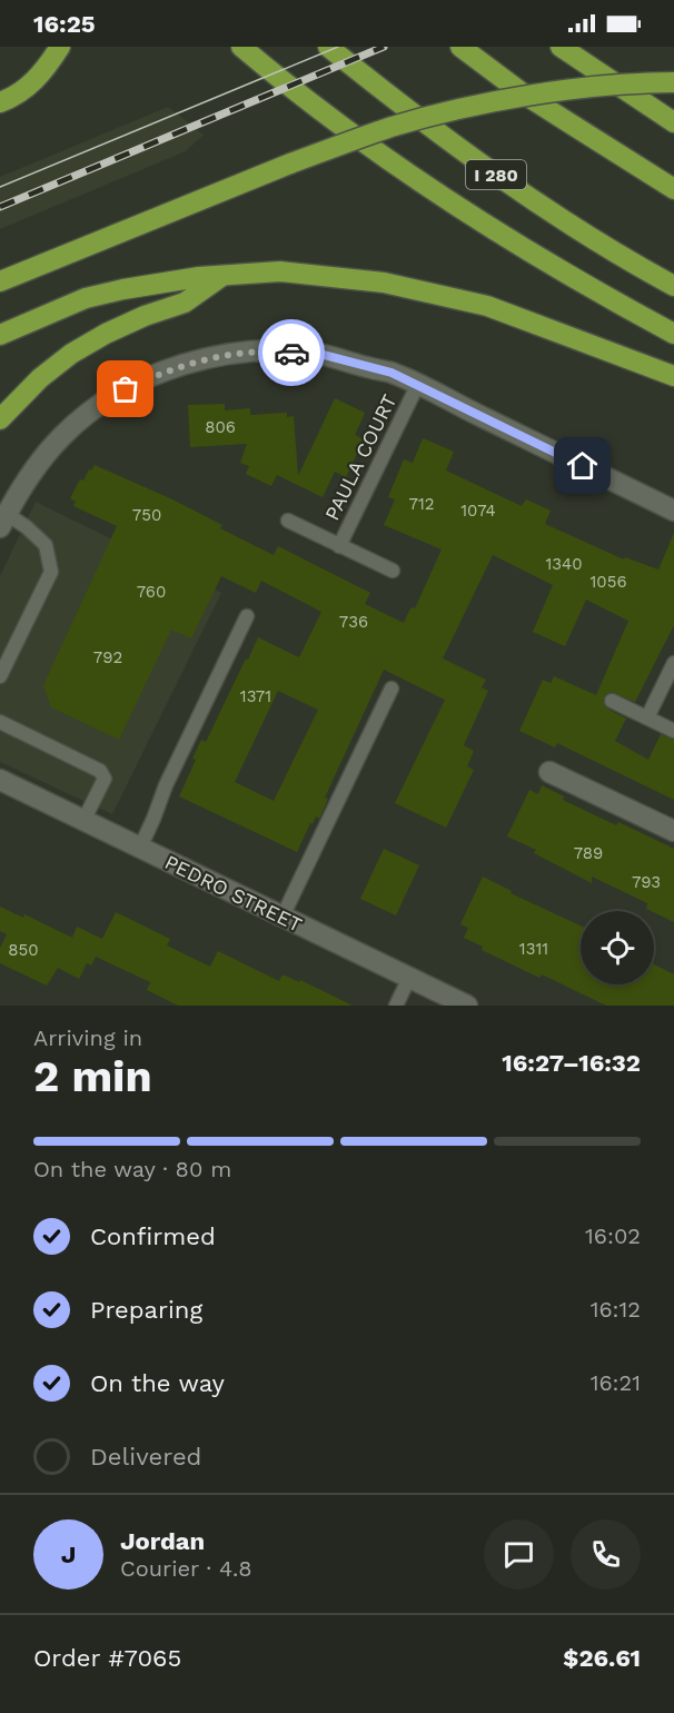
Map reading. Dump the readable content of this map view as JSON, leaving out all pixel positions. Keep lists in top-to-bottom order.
{
  "streets": {
    "highway": ["I 280"],
    "street": ["PEDRO STREET"],
    "lane": ["PAULA COURT"]
  },
  "house_numbers": [
    "806",
    "712",
    "1074",
    "750",
    "1340",
    "1056",
    "760",
    "736",
    "792",
    "1371",
    "789",
    "793",
    "1311",
    "850"
  ],
  "page": {
    "status": "16:25",
    "heading": ["2 min", "Arriving in", "16:27–16:32"],
    "panel": [
      "Jordan",
      "Courier · 4.8",
      "Order #7065",
      "$26.61"
    ],
    "bar": "On the way · 80 m",
    "list": [
      ["Confirmed", "16:02"],
      ["Preparing", "16:12"],
      ["On the way", "16:21"],
      "Delivered"
    ],
    "round": "J"
  }
}
